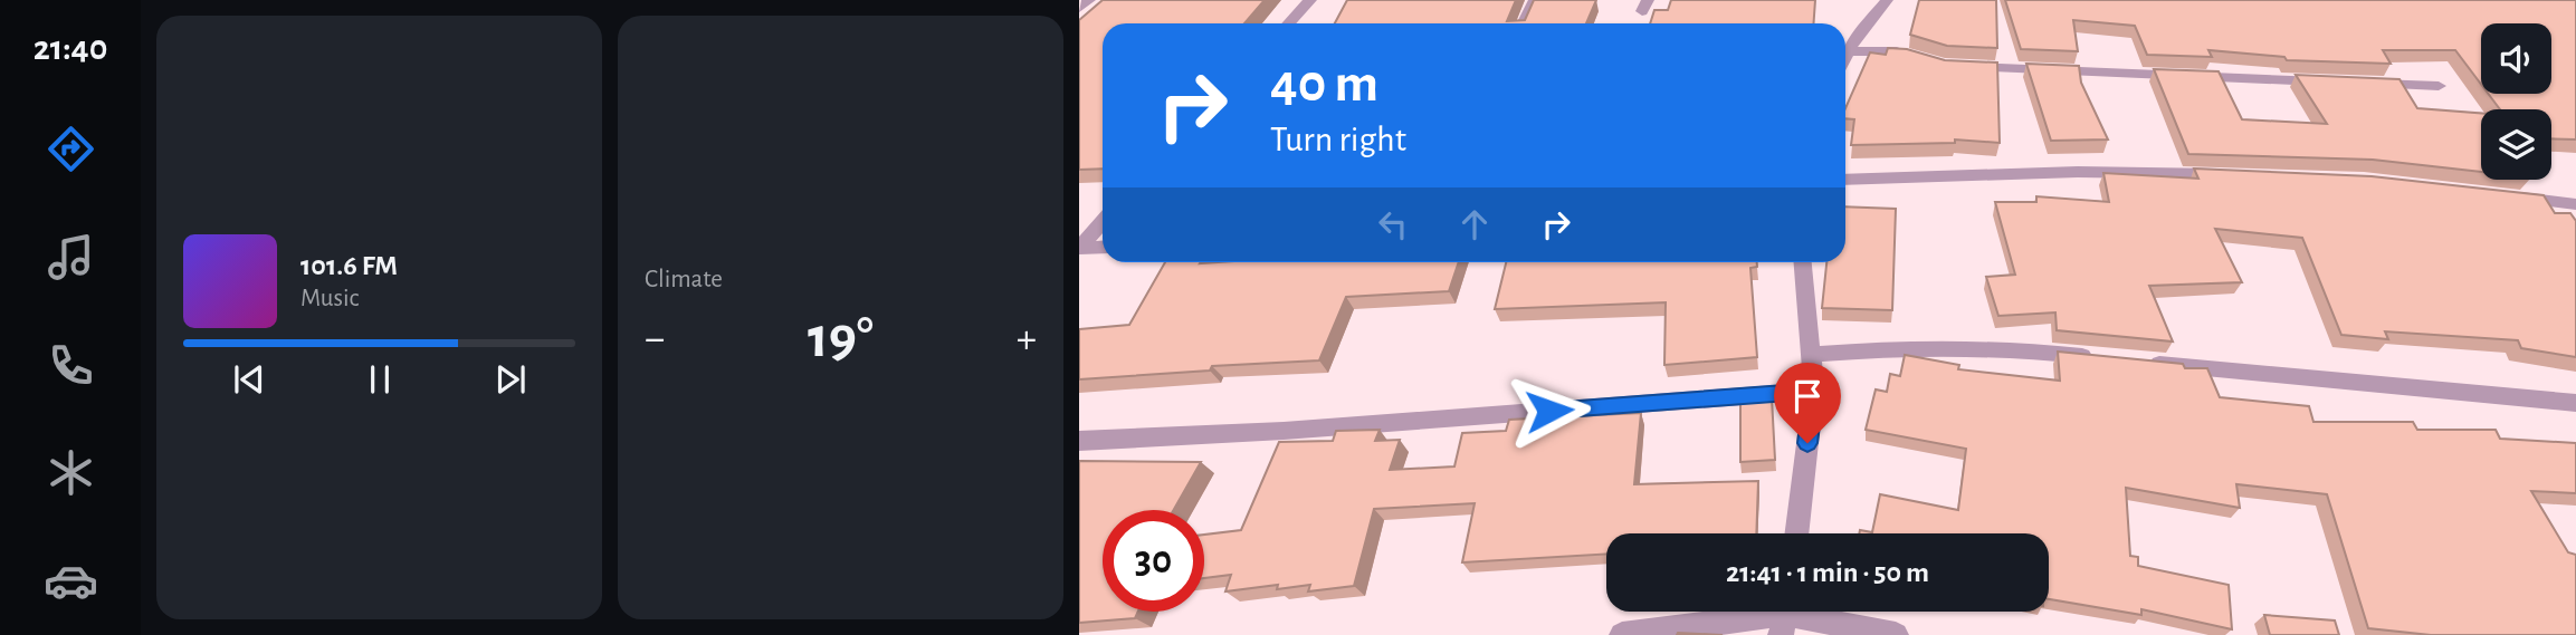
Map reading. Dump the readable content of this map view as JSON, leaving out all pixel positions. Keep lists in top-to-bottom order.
{
  "page": {
    "tabs": "21:40",
    "tile": "Climate",
    "turn": ["40 m", "Turn right"],
    "song": ["101.6 FM", "Music"],
    "heat": ["−", "19°", "+"],
    "limit": "30",
    "trip": "21:41 · 1 min · 50 m"
  }
}
